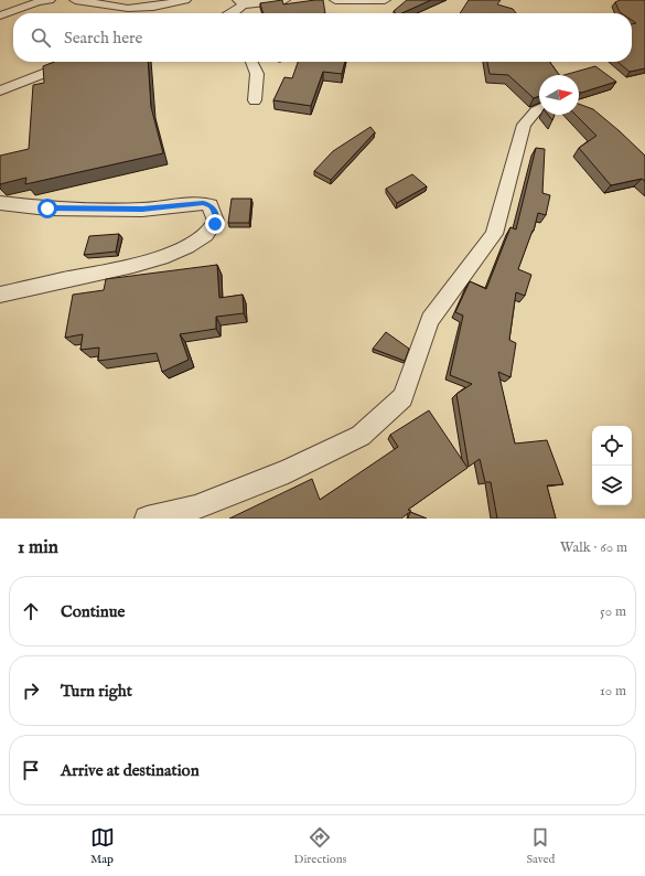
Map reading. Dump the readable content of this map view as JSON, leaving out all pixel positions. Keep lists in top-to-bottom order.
{
  "north": "right",
  "page": {
    "search": "Search here",
    "heading": ["1 min", "Walk · 60 m"],
    "list": [
      ["Continue", "50 m"],
      ["Turn right", "10 m"],
      "Arrive at destination"
    ],
    "nav": ["Map", "Directions", "Saved"]
  }
}
